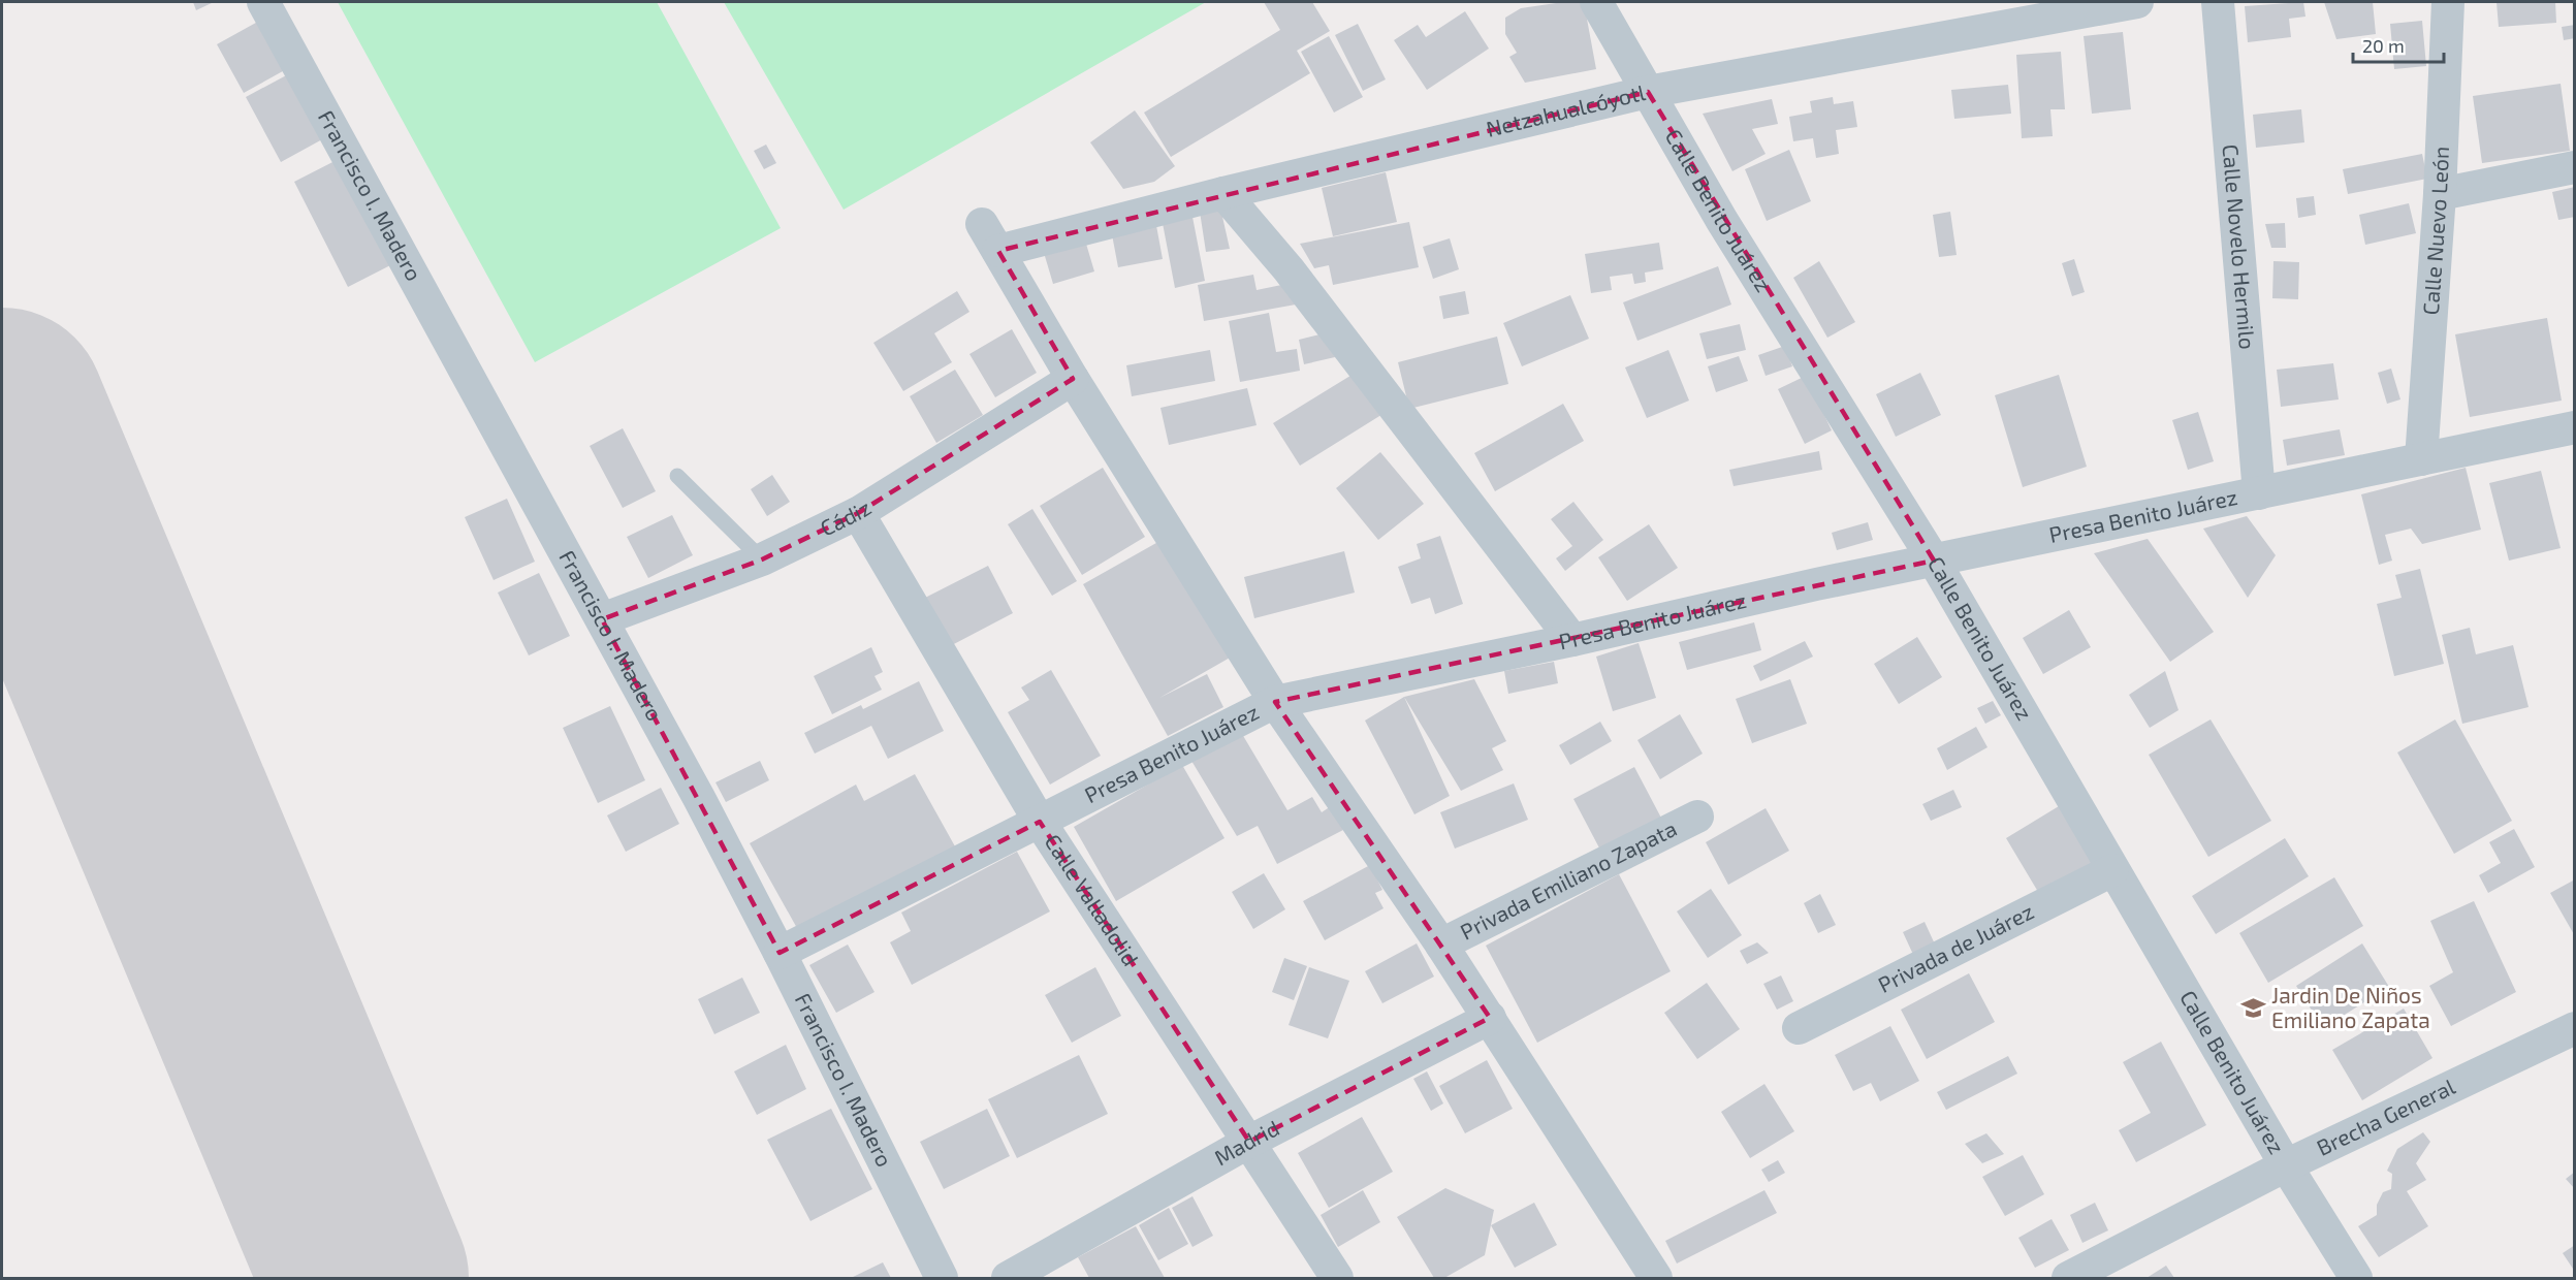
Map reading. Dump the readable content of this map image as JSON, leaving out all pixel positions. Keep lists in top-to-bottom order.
{
  "streets": {
    "street": [
      "Netzahualcóyotl",
      "Francisco I. Madero",
      "Calle Benito Juárez",
      "Calle Nuevo León",
      "Calle Novelo Hermilo",
      "Cádiz",
      "Presa Benito Juárez",
      "Privada Emiliano Zapata",
      "Calle Valladolid",
      "Privada de Juárez",
      "Brecha General",
      "Madrid"
    ]
  },
  "crossings": [
    ["Netzahualcóyotl", "Calle Benito Juárez"],
    ["Netzahualcóyotl", "Cádiz"],
    ["Francisco I. Madero", "Cádiz"],
    ["Francisco I. Madero", "Presa Benito Juárez"],
    ["Calle Benito Juárez", "Presa Benito Juárez"],
    ["Calle Benito Juárez", "Privada de Juárez"],
    ["Calle Benito Juárez", "Brecha General"],
    ["Calle Nuevo León", "Presa Benito Juárez"],
    ["Calle Novelo Hermilo", "Presa Benito Juárez"],
    ["Cádiz", "Calle Valladolid"],
    ["Presa Benito Juárez", "Calle Valladolid"],
    ["Calle Valladolid", "Madrid"]
  ],
  "places": {
    "school or university": ["Jardin De Niños Emiliano Zapata"]
  },
  "scale_bar": "20 m"
}
